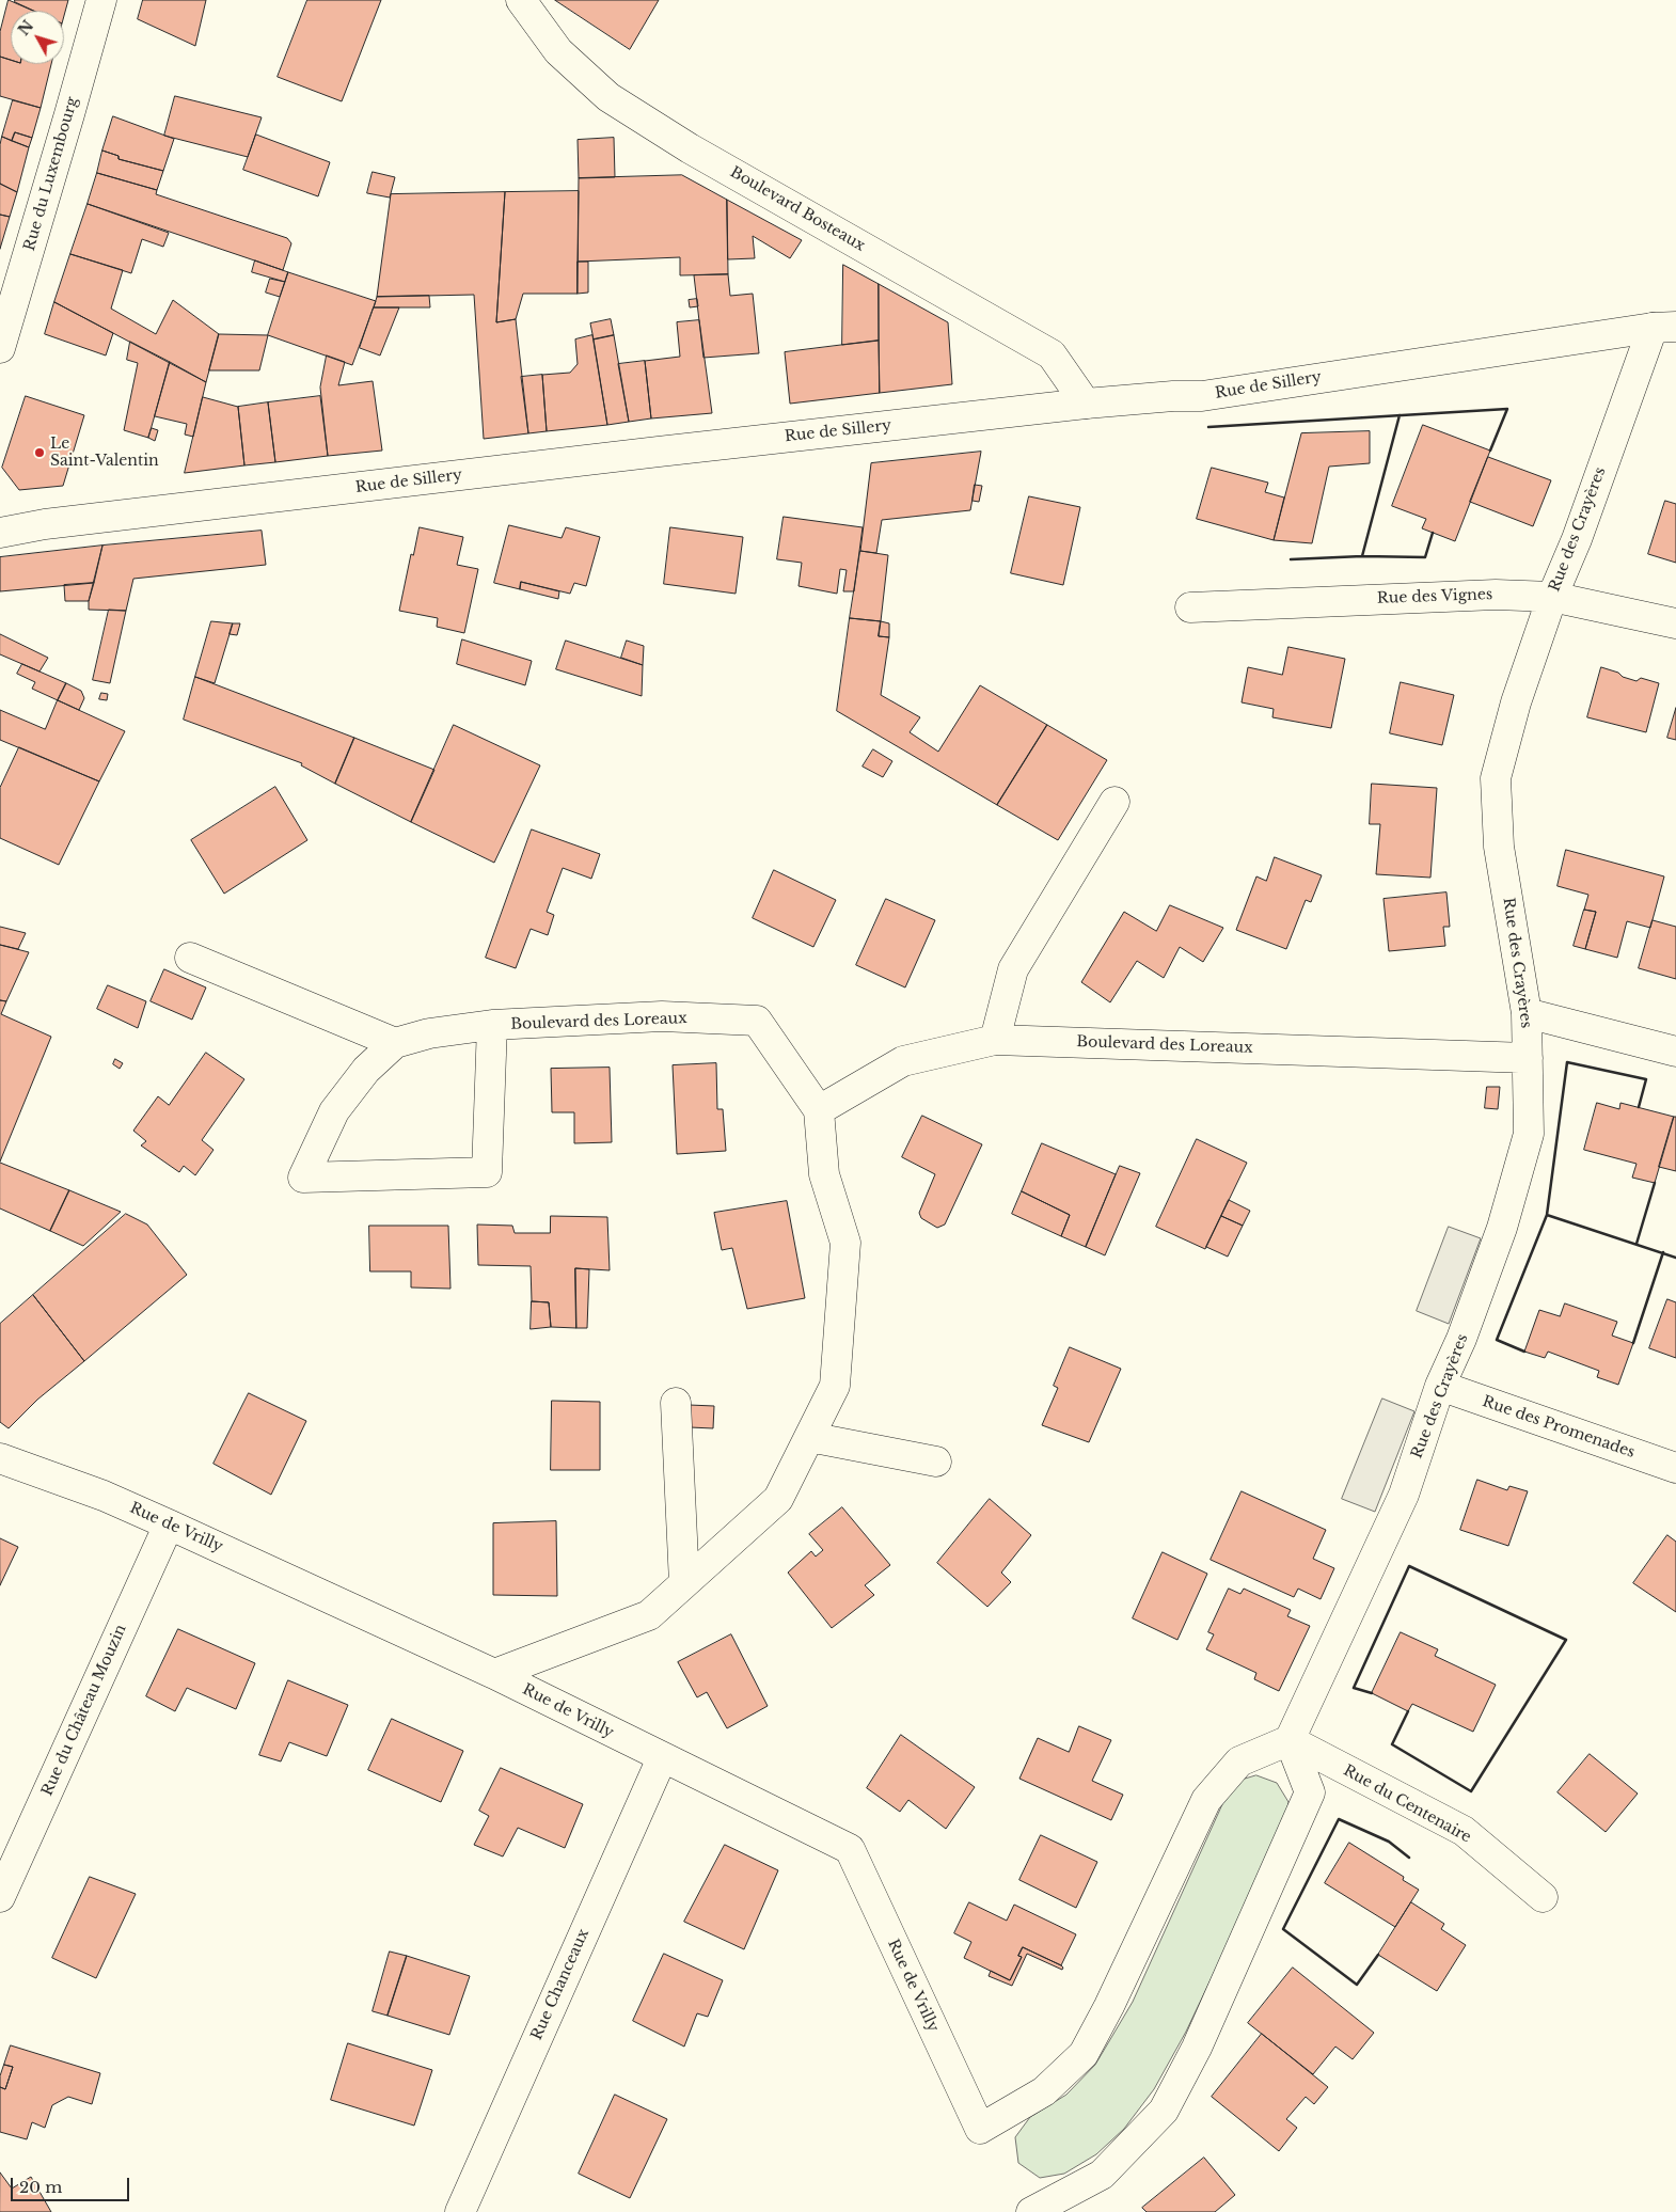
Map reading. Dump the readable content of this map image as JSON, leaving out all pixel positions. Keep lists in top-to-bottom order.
{
  "streets": {
    "street": [
      "Rue du Luxembourg",
      "Boulevard Bosteaux",
      "Rue de Sillery",
      "Rue des Crayères",
      "Rue des Vignes",
      "Boulevard des Loreaux",
      "Rue des Promenades",
      "Rue de Vrilly",
      "Rue du Château Mouzin",
      "Rue du Centenaire",
      "Rue Chanceaux"
    ]
  },
  "crossings": [
    ["Boulevard Bosteaux", "Rue de Sillery"],
    ["Rue de Sillery", "Rue des Crayères"],
    ["Rue des Crayères", "Rue des Vignes"],
    ["Rue des Crayères", "Boulevard des Loreaux"],
    ["Rue des Crayères", "Rue des Promenades"],
    ["Rue des Crayères", "Rue de Vrilly"],
    ["Rue des Crayères", "Rue du Centenaire"],
    ["Boulevard des Loreaux", "Rue de Vrilly"],
    ["Rue de Vrilly", "Rue du Château Mouzin"],
    ["Rue de Vrilly", "Rue du Centenaire"],
    ["Rue de Vrilly", "Rue Chanceaux"]
  ],
  "places": ["Le Saint-Valentin"],
  "scale_bar": "20 m",
  "north": "top left"
}
